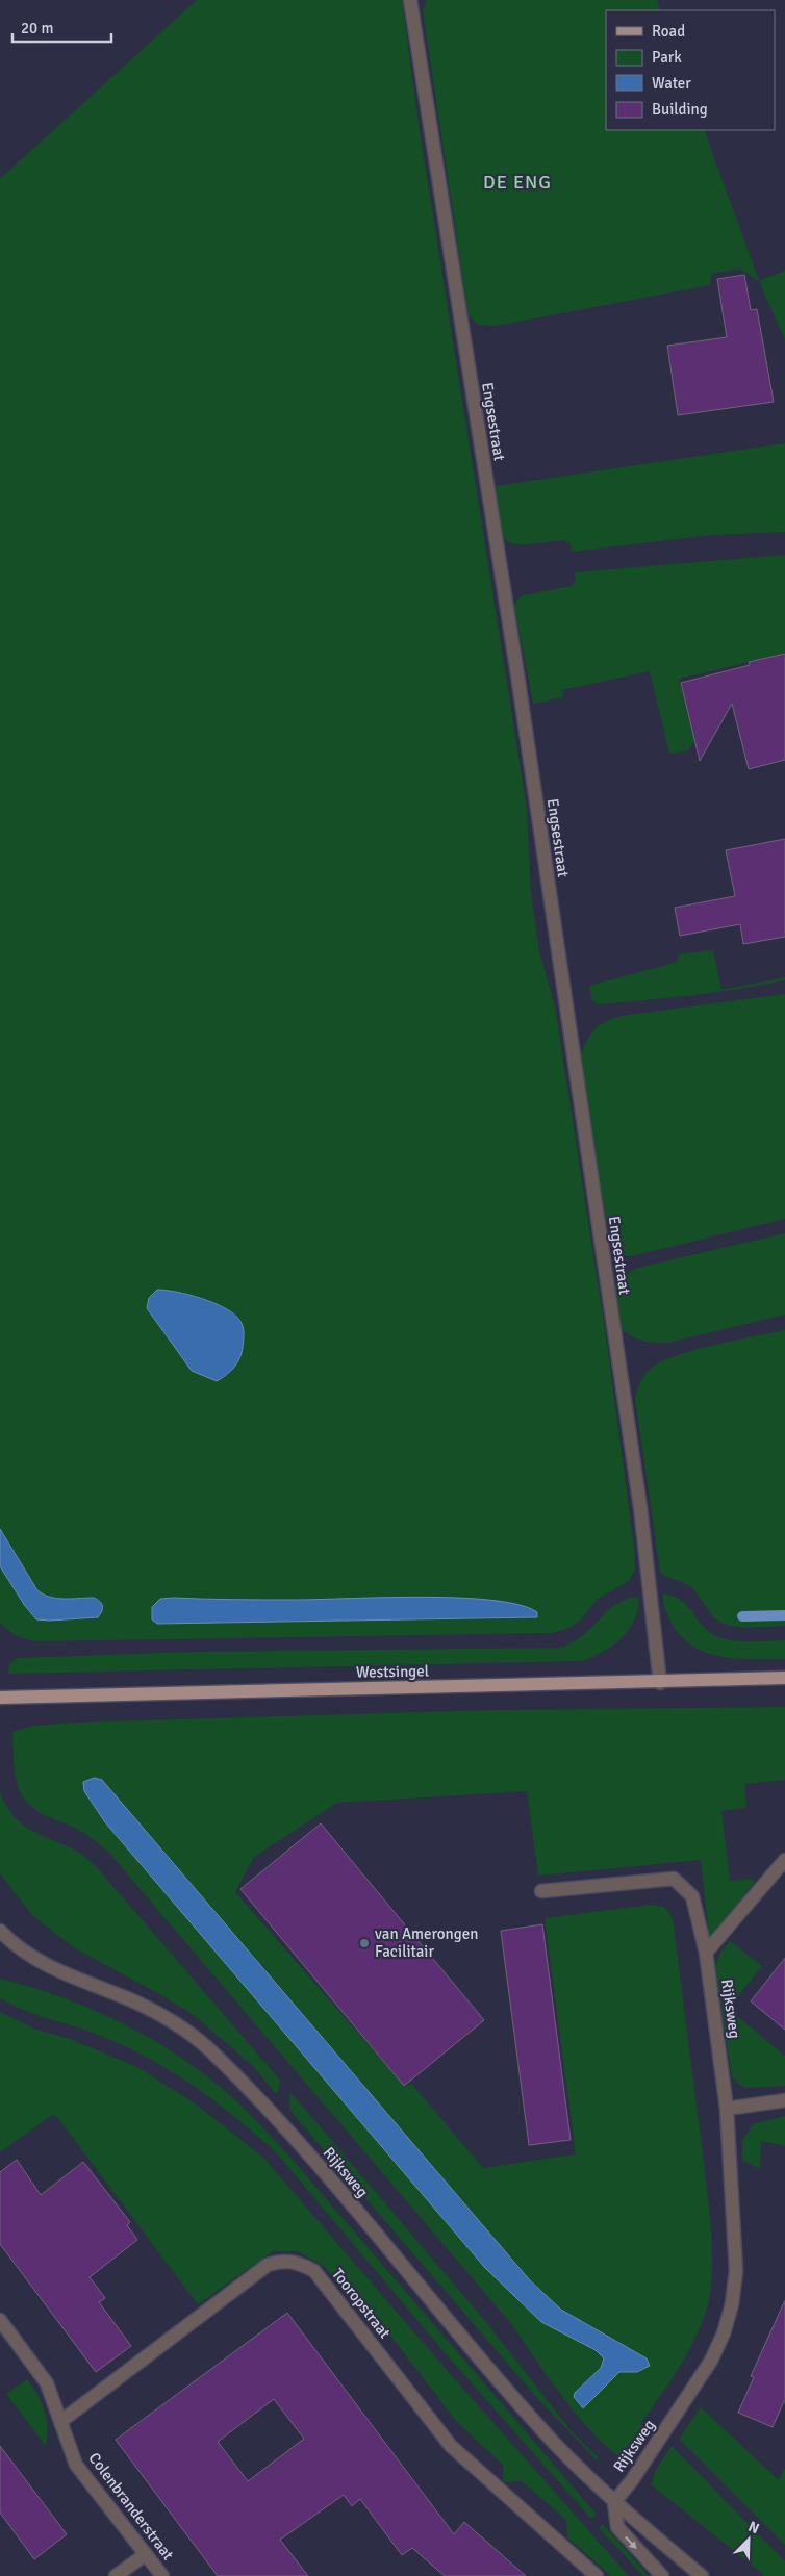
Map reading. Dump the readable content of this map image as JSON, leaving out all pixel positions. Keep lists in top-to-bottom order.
{
  "streets": {
    "main road": ["Westsingel"],
    "street": [
      "Engsestraat",
      "Rijksweg",
      "Tooropstraat",
      "Colenbranderstraat"
    ]
  },
  "crossings": [
    ["Engsestraat", "Westsingel"],
    ["Tooropstraat", "Colenbranderstraat"]
  ],
  "districts": ["DE ENG"],
  "places": ["van Amerongen Facilitair"],
  "legend": [
    "Road",
    "Park",
    "Water",
    "Building"
  ],
  "scale_bar": "20 m",
  "north": "top right"
}
